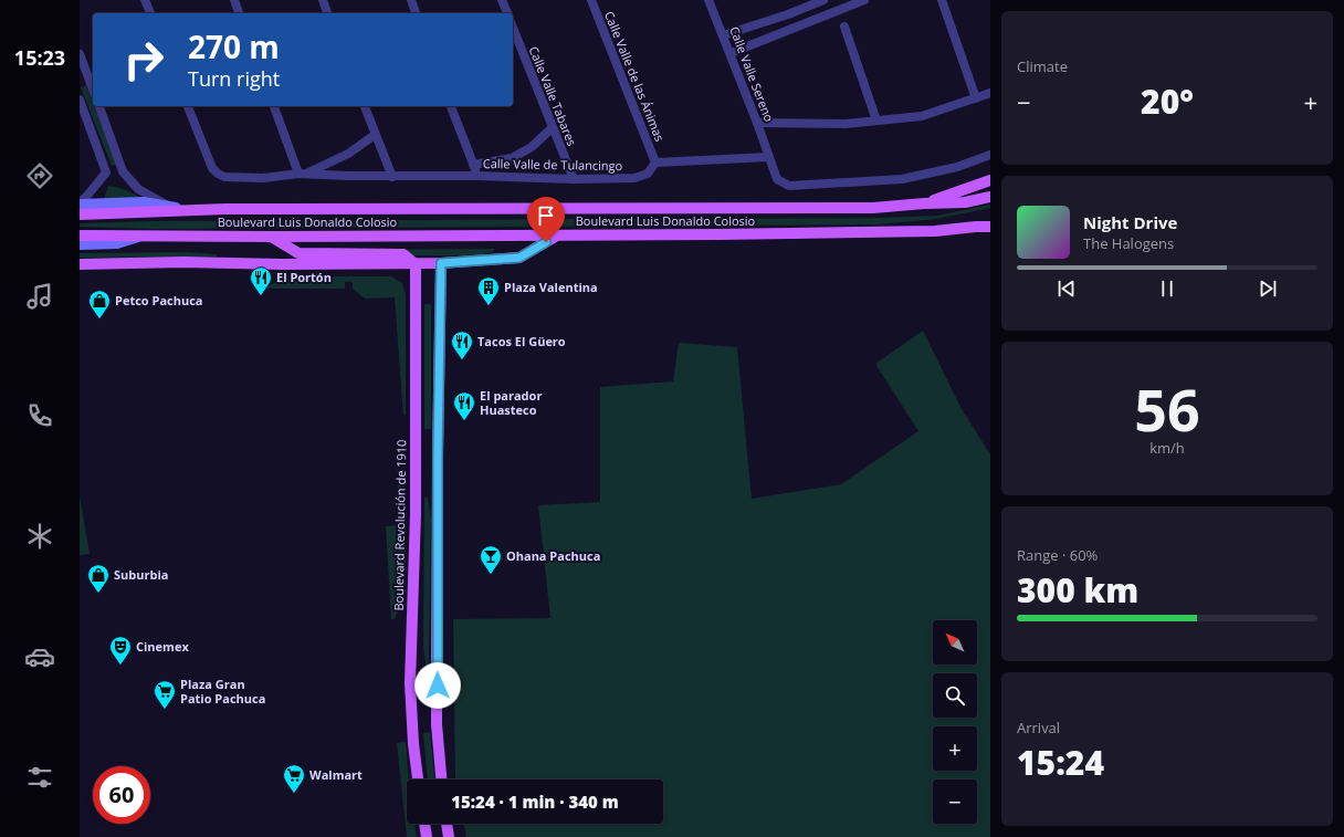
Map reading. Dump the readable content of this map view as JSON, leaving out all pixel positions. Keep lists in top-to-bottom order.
{
  "streets": {
    "main road": ["Boulevard Luis Donaldo Colosio", "Boulevard Revolución de 1910"],
    "street": [
      "Calle Valle Sereno",
      "Calle Valle de las Ánimas",
      "Calle Valle Tabares",
      "Calle Valle de Tulancingo"
    ]
  },
  "crossings": [
    ["Calle Valle de las Ánimas", "Calle Valle de Tulancingo"],
    ["Calle Valle Tabares", "Calle Valle de Tulancingo"]
  ],
  "places": {
    "restaurant": ["El Portón", "Tacos El Güero", "El parador Huasteco"],
    "building": ["Plaza Valentina"],
    "shop": ["Petco Pachuca", "Suburbia"],
    "bar": ["Ohana Pachuca"],
    "theatre": ["Cinemex"],
    "supermarket": ["Plaza Gran Patio Pachuca", "Walmart"]
  },
  "north": "top left",
  "page": {
    "tabs": "15:23",
    "tile": [
      "Climate",
      ["56", "km/h"],
      ["Range · 60%", "300 km"],
      ["Arrival", "15:24"]
    ],
    "turn": ["270 m", "Turn right"],
    "heat": ["−", "20°", "+"],
    "song": ["Night Drive", "The Halogens"],
    "map_buttons": ["+", "−"],
    "limit": "60",
    "trip": "15:24 · 1 min · 340 m"
  }
}
